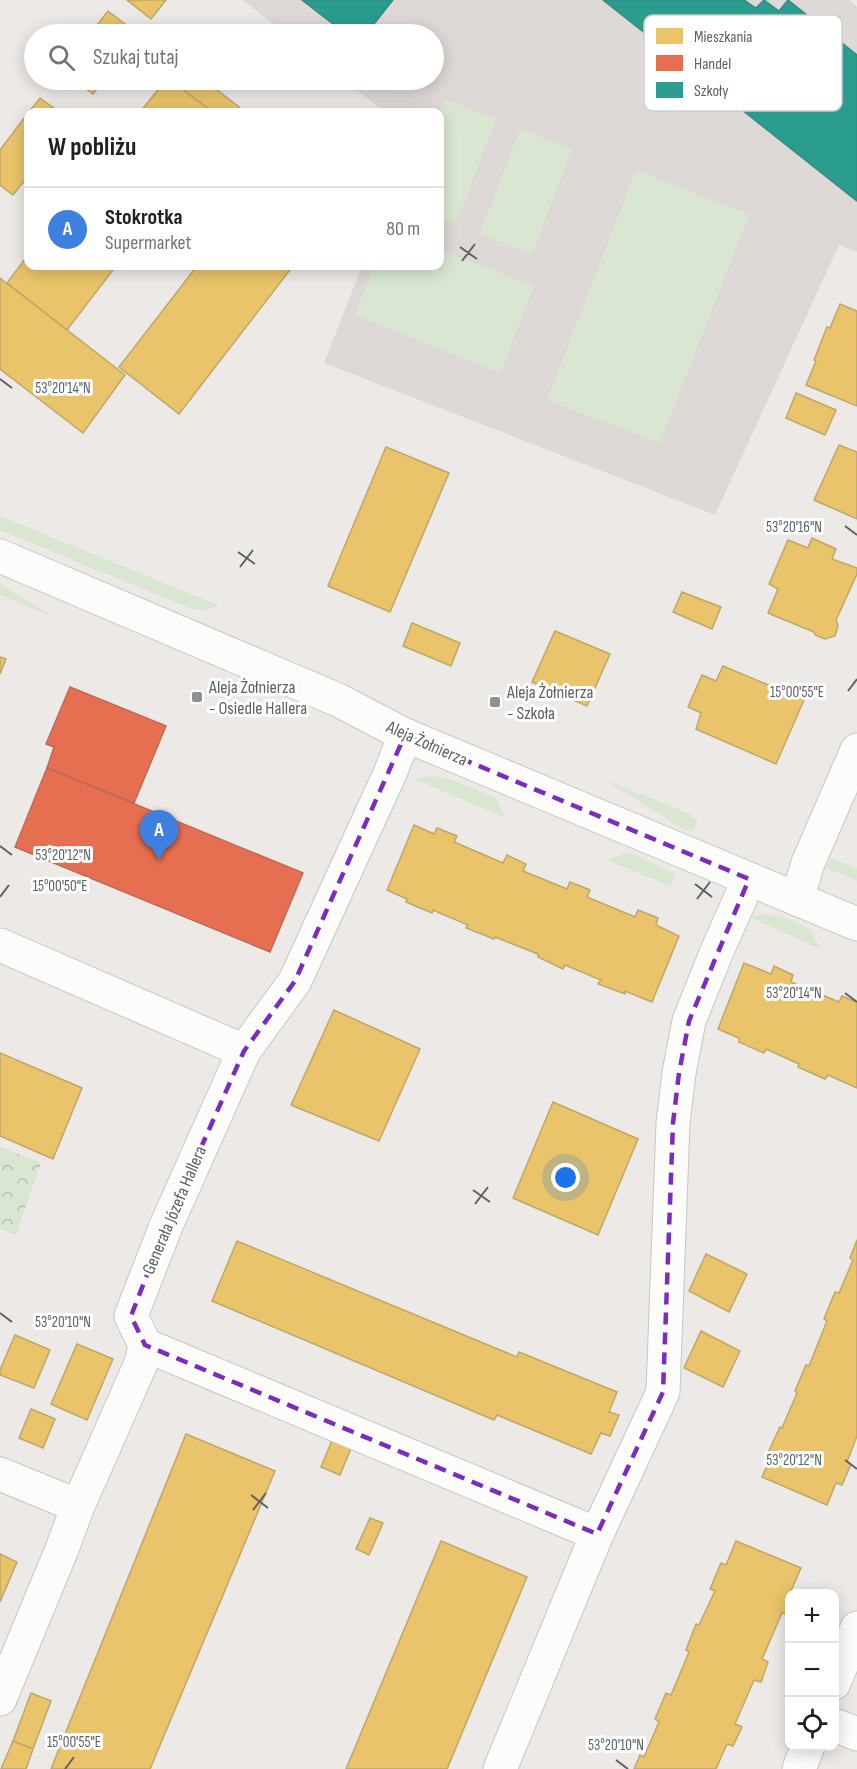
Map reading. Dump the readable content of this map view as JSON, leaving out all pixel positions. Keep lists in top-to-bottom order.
{
  "streets": {
    "street": ["Aleja Żołnierza", "Generała Józefa Hallera"]
  },
  "crossings": [
    ["Aleja Żołnierza", "Generała Józefa Hallera"]
  ],
  "places": {
    "transit": ["Aleja Żołnierza - Osiedle Hallera", "Aleja Żołnierza - Szkoła"]
  },
  "legend": ["Mieszkania", "Handel", "Szkoły"],
  "page": {
    "search": "Szukaj tutaj",
    "heading": "W pobliżu",
    "list": [
      {
        "mark": "A",
        "name": "Stokrotka",
        "note": "Supermarket",
        "value": "80 m"
      }
    ],
    "pins": "A",
    "map_buttons": ["+", "−"]
  },
  "coordinates": [
    "53°20'14\"N",
    "53°20'16\"N",
    "15°00'55\"E",
    "53°20'12\"N",
    "15°00'50\"E",
    "53°20'10\"N"
  ]
}
